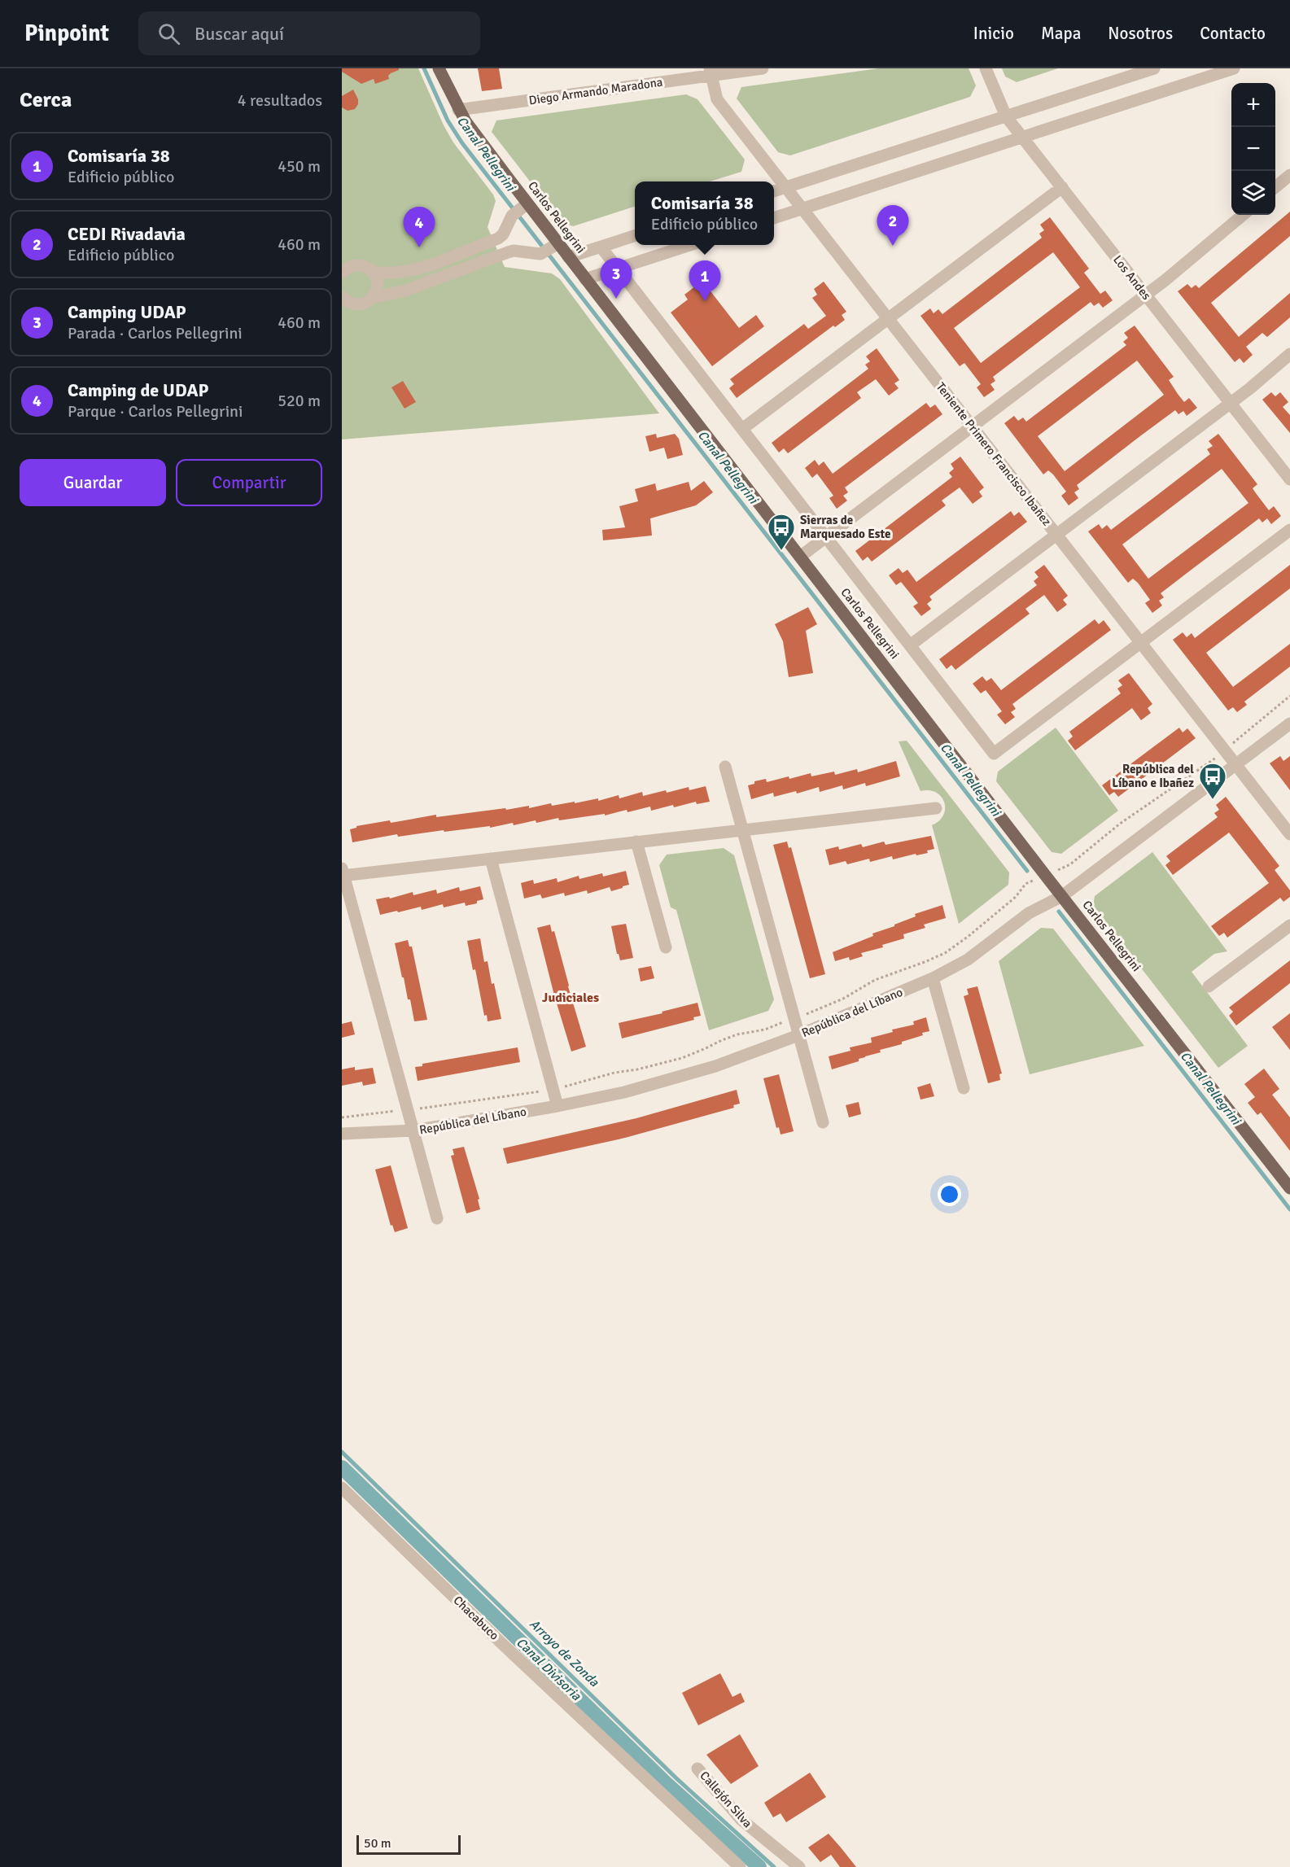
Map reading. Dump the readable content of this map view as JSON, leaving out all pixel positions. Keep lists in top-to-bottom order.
{
  "streets": {
    "main road": ["Carlos Pellegrini"],
    "street": [
      "Diego Armando Maradona",
      "Los Andes",
      "Teniente Primero Francisco Ibañez",
      "República del Líbano",
      "Chacabuco",
      "Callejón Silva"
    ]
  },
  "crossings": [
    ["Diego Armando Maradona", "Carlos Pellegrini"],
    ["Diego Armando Maradona", "Teniente Primero Francisco Ibañez"],
    ["Carlos Pellegrini", "Teniente Primero Francisco Ibañez"],
    ["Carlos Pellegrini", "República del Líbano"],
    ["Teniente Primero Francisco Ibañez", "República del Líbano"]
  ],
  "districts": ["Judiciales"],
  "water": ["Canal Pellegrini", "Arroyo de Zonda", "Canal Divisoria"],
  "places": {
    "bus stop": ["Sierras de Marquesado Este", "República del Líbano e Ibañez"]
  },
  "scale_bar": "50 m",
  "page": {
    "header": "Pinpoint",
    "search": "Buscar aquí",
    "nav": [
      "Inicio",
      "Mapa",
      "Nosotros",
      "Contacto"
    ],
    "heading": ["Cerca", "4 resultados"],
    "map_buttons": ["+", "−"],
    "list": [
      {
        "mark": "1",
        "name": "Comisaría 38",
        "note": "Edificio público",
        "value": "450 m"
      },
      {
        "mark": "2",
        "name": "CEDI Rivadavia",
        "note": "Edificio público",
        "value": "460 m"
      },
      {
        "mark": "3",
        "name": "Camping UDAP",
        "note": "Parada · Carlos Pellegrini",
        "value": "460 m"
      },
      {
        "mark": "4",
        "name": "Camping de UDAP",
        "note": "Parque · Carlos Pellegrini",
        "value": "520 m"
      }
    ],
    "popup": ["Comisaría 38", "Edificio público"],
    "pins": [
      "2",
      "4",
      "3",
      "1"
    ],
    "buttons": ["Guardar", "Compartir"],
    "scale": "50 m"
  }
}
